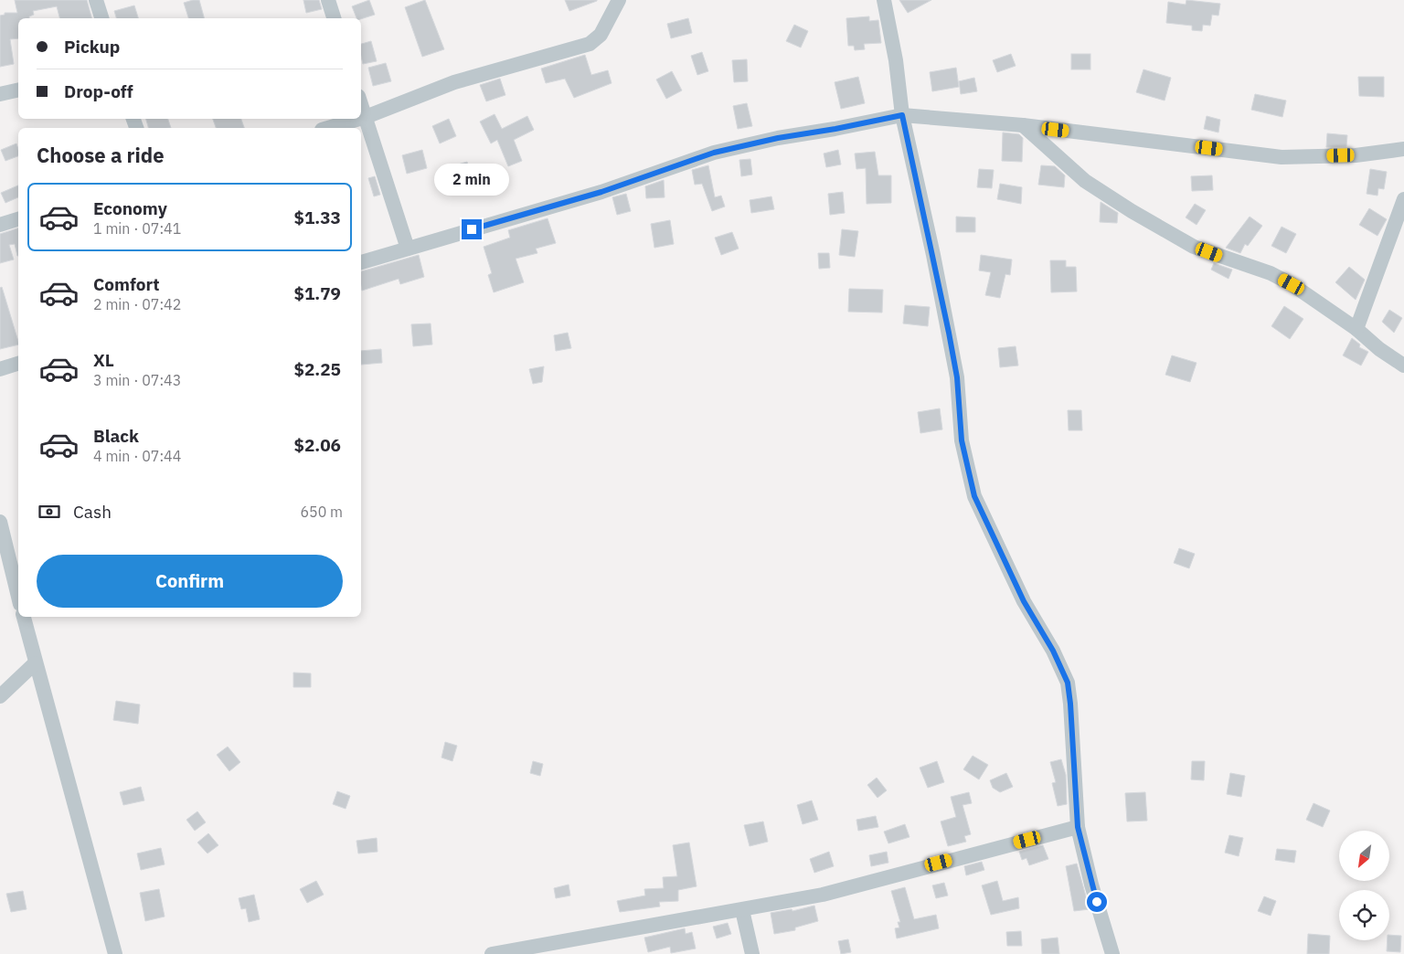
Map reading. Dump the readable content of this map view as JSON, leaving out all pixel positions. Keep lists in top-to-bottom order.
{
  "north": "bottom left",
  "page": {
    "banner": ["Pickup", "Drop-off"],
    "heading": "Choose a ride",
    "bubble": "2 min",
    "list": [
      {
        "name": "Economy",
        "note": "1 min · 07:41",
        "value": "$1.33"
      },
      {
        "name": "Comfort",
        "note": "2 min · 07:42",
        "value": "$1.79"
      },
      {
        "name": "XL",
        "note": "3 min · 07:43",
        "value": "$2.25"
      },
      {
        "name": "Black",
        "note": "4 min · 07:44",
        "value": "$2.06"
      }
    ],
    "pay": ["Cash", "650 m"],
    "buttons": "Confirm"
  }
}
